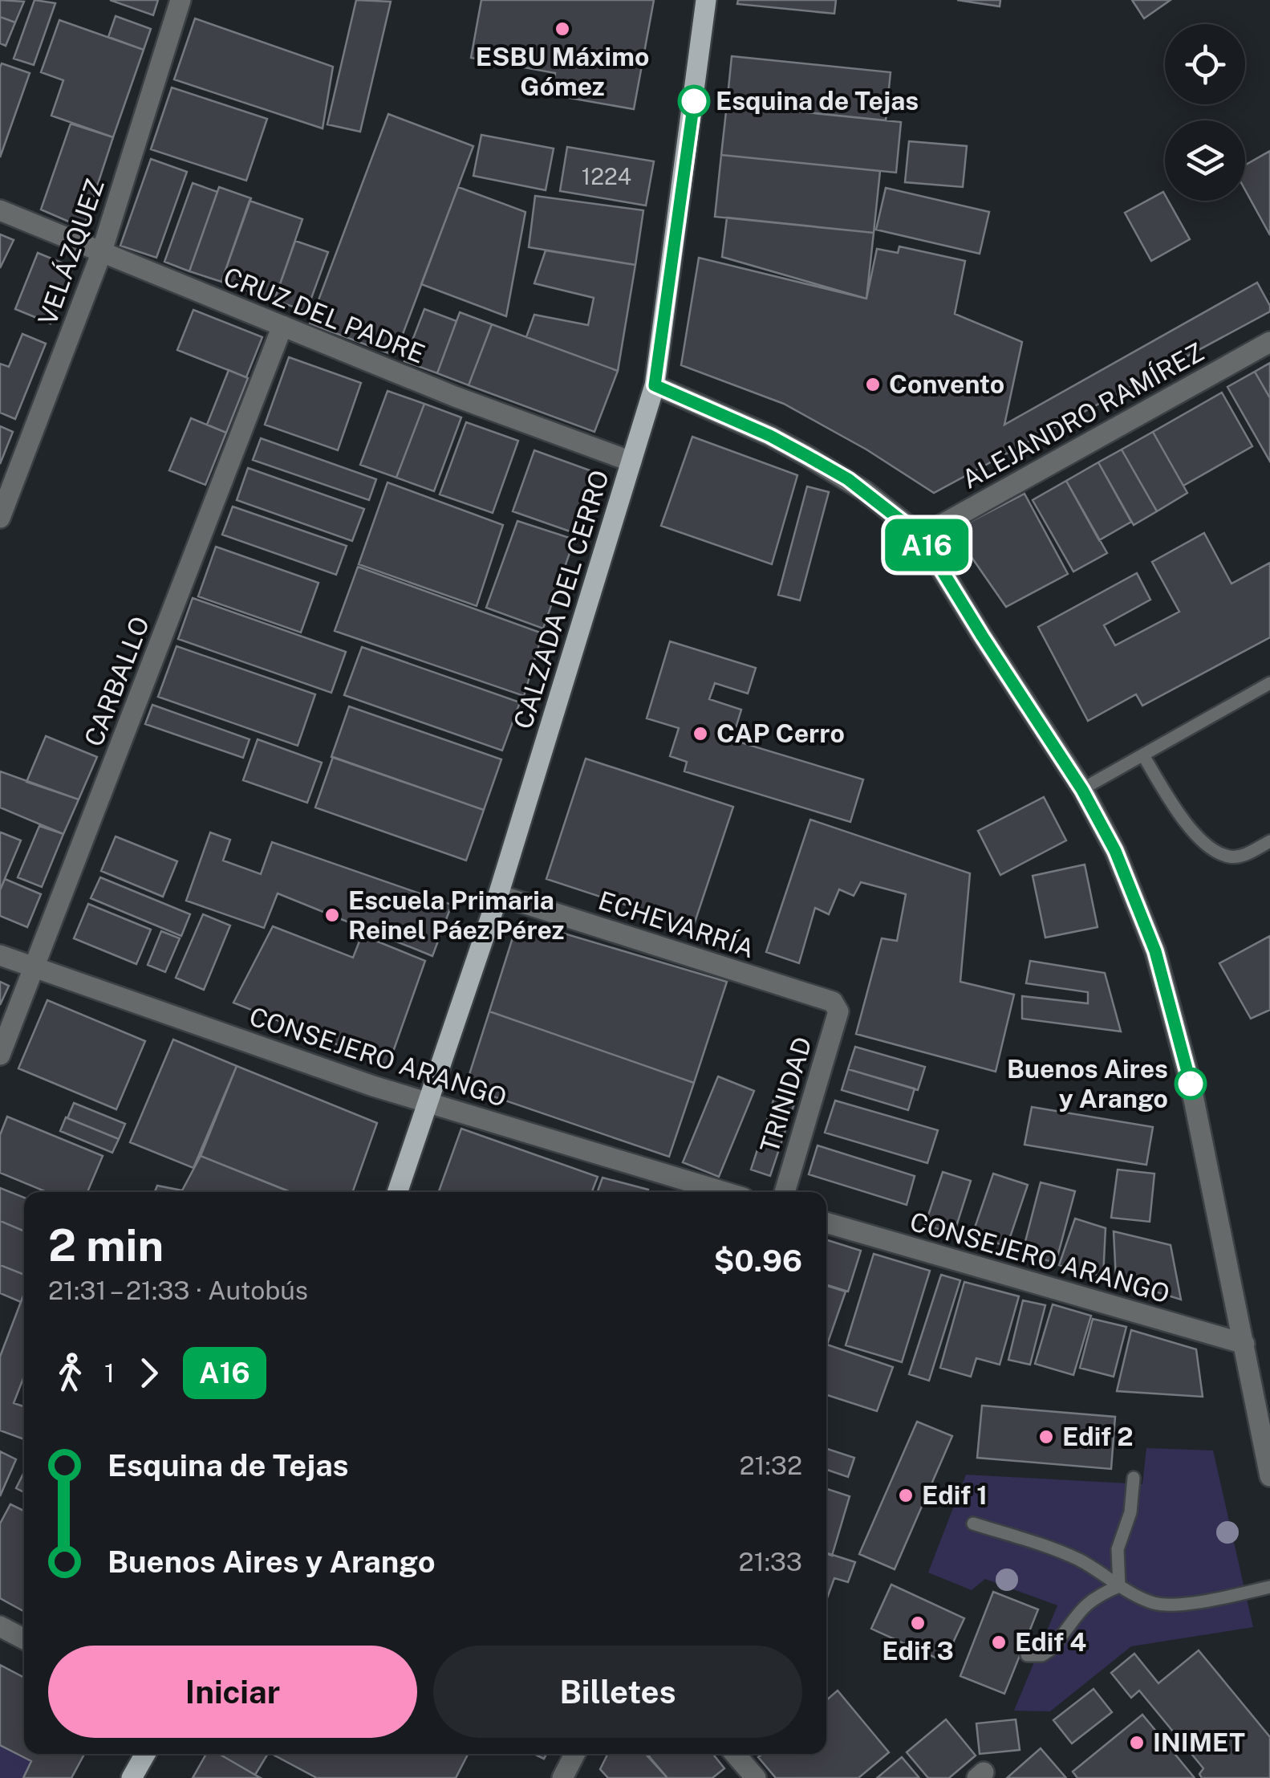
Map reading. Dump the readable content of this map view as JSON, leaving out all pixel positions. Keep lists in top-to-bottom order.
{
  "streets": {
    "main road": ["CALZADA DEL CERRO"],
    "street": [
      "VELÁZQUEZ",
      "CRUZ DEL PADRE",
      "ALEJANDRO RAMÍREZ",
      "CARBALLO",
      "ECHEVARRÍA",
      "CONSEJERO ARANGO",
      "TRINIDAD"
    ]
  },
  "crossings": [
    ["VELÁZQUEZ", "CRUZ DEL PADRE"],
    ["CRUZ DEL PADRE", "CALZADA DEL CERRO"],
    ["CRUZ DEL PADRE", "CARBALLO"],
    ["CALZADA DEL CERRO", "ECHEVARRÍA"],
    ["CALZADA DEL CERRO", "CONSEJERO ARANGO"],
    ["CARBALLO", "CONSEJERO ARANGO"],
    ["ECHEVARRÍA", "TRINIDAD"]
  ],
  "places": [
    "ESBU Máximo Gómez",
    "Esquina de Tejas",
    "Convento",
    "CAP Cerro",
    "Escuela Primaria Reinel Páez Pérez",
    "Buenos Aires y Arango",
    "Edif 2",
    "Edif 1",
    "Edif 3",
    "Edif 4",
    "INIMET"
  ],
  "lines": ["bus line A16"],
  "house_numbers": ["1224"],
  "page": {
    "on_map": "A16",
    "heading": ["2 min", "21:31 – 21:33 · Autobús", "$0.96"],
    "legs": ["1", "A16"],
    "list": [
      {
        "name": "Esquina de Tejas",
        "value": "21:32"
      },
      {
        "name": "Buenos Aires y Arango",
        "value": "21:33"
      }
    ],
    "buttons": ["Iniciar", "Billetes"]
  }
}
